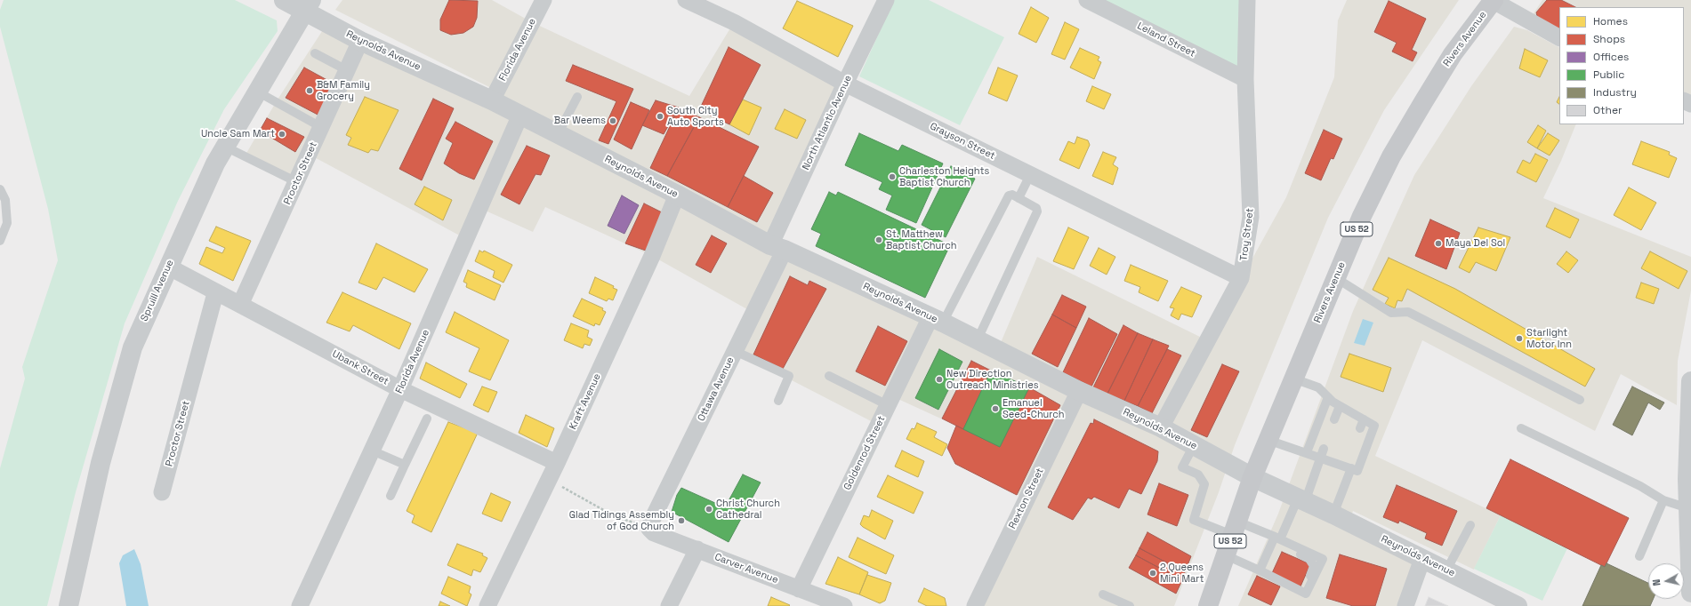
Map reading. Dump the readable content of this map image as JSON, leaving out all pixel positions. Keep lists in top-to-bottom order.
{
  "streets": {
    "main road": ["Rivers Avenue", "US 52"],
    "street": [
      "Leland Street",
      "Florida Avenue",
      "Reynolds Avenue",
      "North Atlantic Avenue",
      "Grayson Street",
      "Proctor Street",
      "Troy Street",
      "Spruill Avenue",
      "Ubank Street",
      "Ottawa Avenue",
      "Kraft Avenue",
      "Goldenrod Street",
      "Rexton Street",
      "Carver Avenue"
    ]
  },
  "crossings": [
    ["Rivers Avenue", "Reynolds Avenue"],
    ["Leland Street", "Troy Street"],
    ["Florida Avenue", "Reynolds Avenue"],
    ["Florida Avenue", "Ubank Street"],
    ["Reynolds Avenue", "North Atlantic Avenue"],
    ["Reynolds Avenue", "Proctor Street"],
    ["Reynolds Avenue", "Troy Street"],
    ["Reynolds Avenue", "Spruill Avenue"],
    ["Reynolds Avenue", "Ottawa Avenue"],
    ["Reynolds Avenue", "Kraft Avenue"],
    ["Reynolds Avenue", "Goldenrod Street"],
    ["Reynolds Avenue", "Rexton Street"],
    ["North Atlantic Avenue", "Grayson Street"],
    ["North Atlantic Avenue", "Ottawa Avenue"],
    ["Grayson Street", "Troy Street"],
    ["Proctor Street", "Ubank Street"],
    ["Spruill Avenue", "Ubank Street"],
    ["Ubank Street", "Kraft Avenue"],
    ["Ottawa Avenue", "Carver Avenue"],
    ["Goldenrod Street", "Carver Avenue"]
  ],
  "places": [
    "B&M Family Grocery",
    "South City Auto Sports",
    "Bar Weems",
    "Uncle Sam Mart",
    "Charleston Heights Baptist Church",
    "St. Matthew Baptist Church",
    "Maya Del Sol",
    "Starlight Motor Inn",
    "New Direction Outreach Ministries",
    "Emanuel Seed-Church",
    "Christ Church Cathedral",
    "Glad Tidings Assembly of God Church",
    "2 Queens Mini Mart"
  ],
  "legend": [
    "Homes",
    "Shops",
    "Offices",
    "Public",
    "Industry",
    "Other"
  ],
  "north": "left"
}
